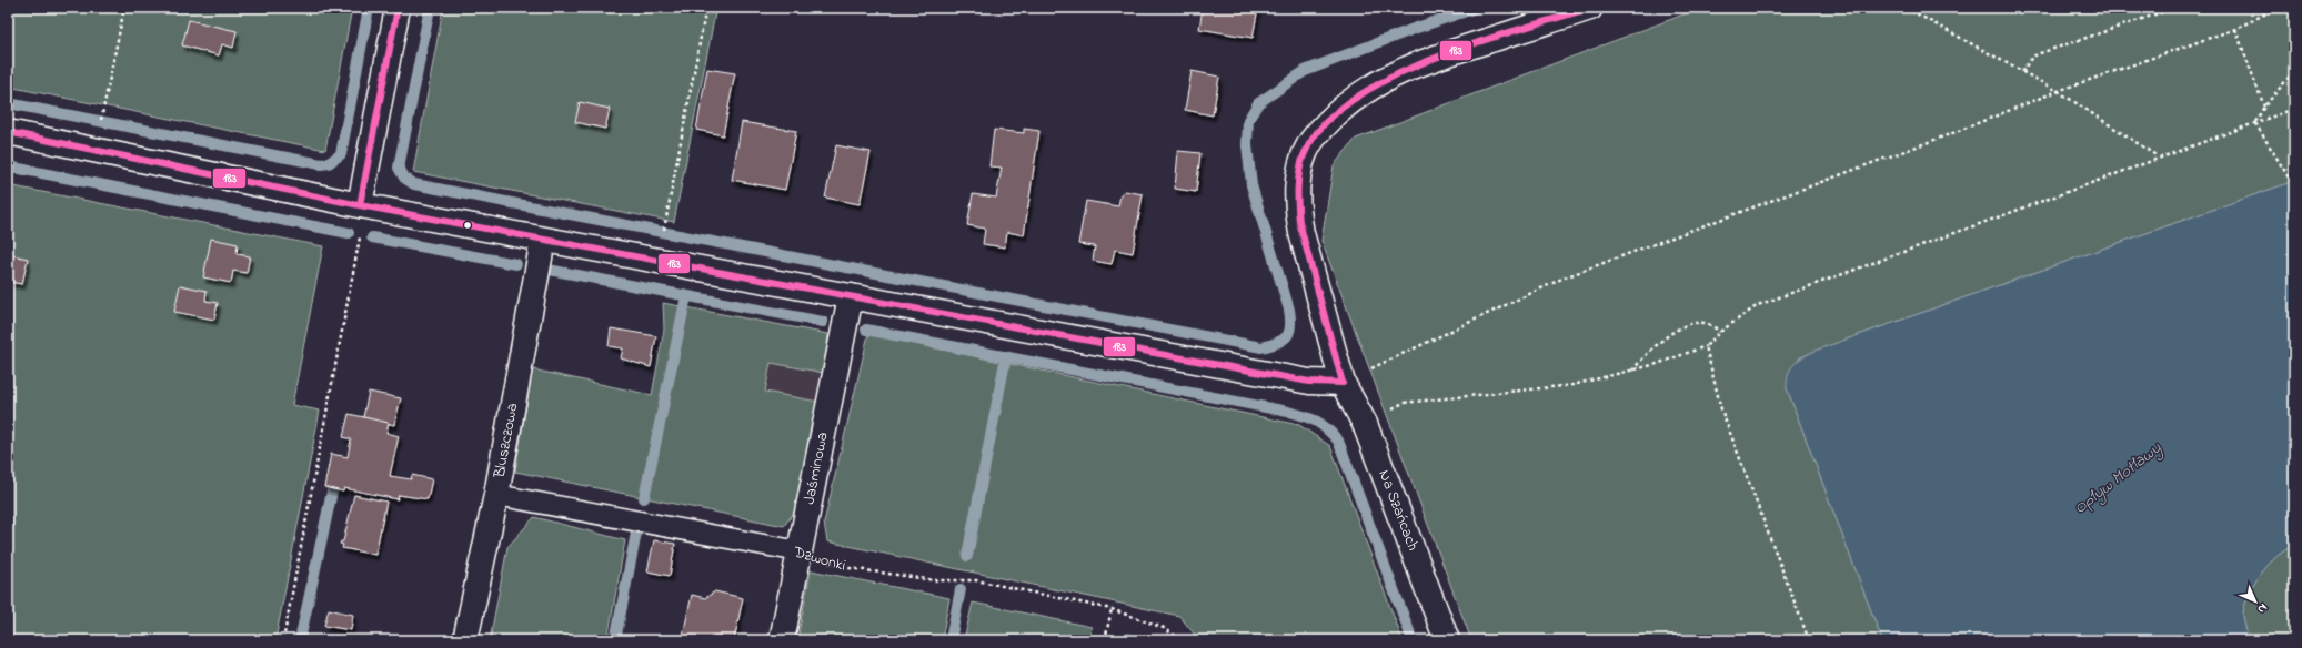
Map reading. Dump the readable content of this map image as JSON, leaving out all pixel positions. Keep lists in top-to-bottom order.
{
  "streets": {
    "street": ["Bluszczowa", "Jaśminowa", "Na Szańcach"],
    "lane": ["Dzwonki"]
  },
  "crossings": [
    ["Bluszczowa", "Dzwonki"],
    ["Jaśminowa", "Dzwonki"]
  ],
  "water": ["Opływ Motławy"],
  "lines": ["transit line 183"],
  "north": "bottom right"
}
